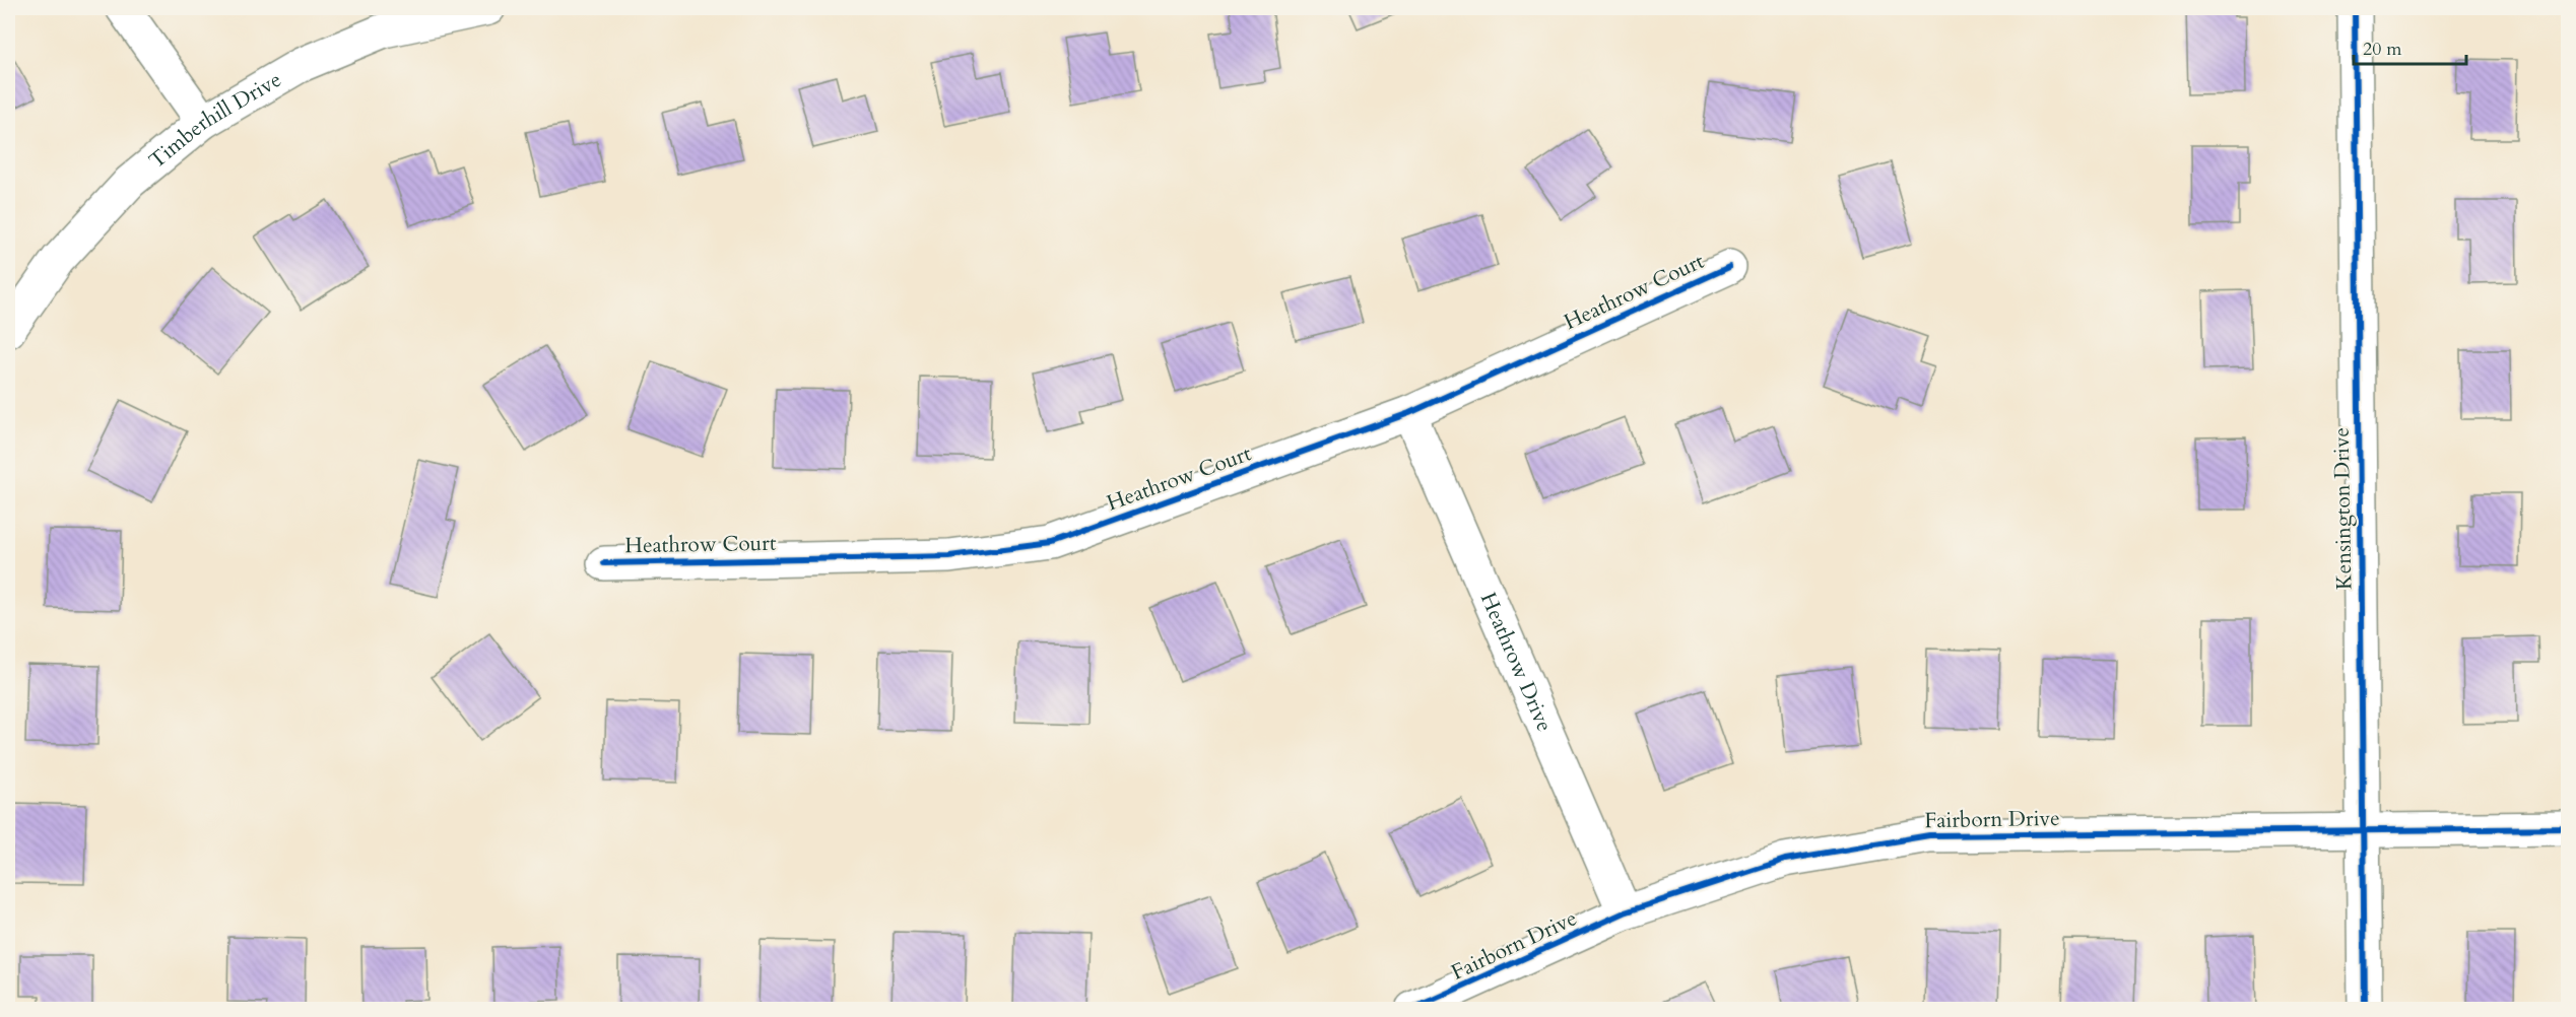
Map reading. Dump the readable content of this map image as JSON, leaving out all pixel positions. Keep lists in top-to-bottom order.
{
  "streets": {
    "street": [
      "Timberhill Drive",
      "Heathrow Court",
      "Kensington Drive",
      "Heathrow Drive",
      "Fairborn Drive"
    ]
  },
  "crossings": [
    ["Heathrow Court", "Heathrow Drive"],
    ["Kensington Drive", "Fairborn Drive"],
    ["Heathrow Drive", "Fairborn Drive"]
  ],
  "scale_bar": "20 m"
}
